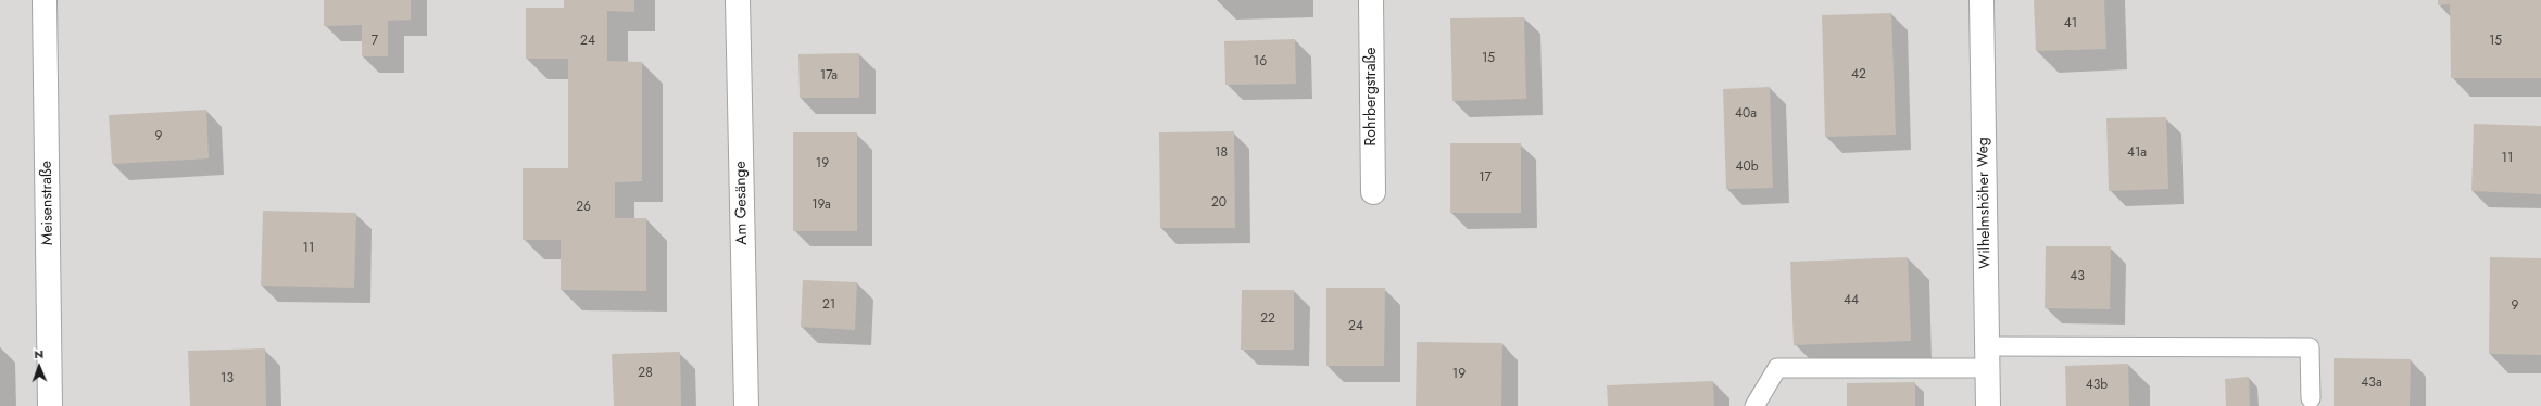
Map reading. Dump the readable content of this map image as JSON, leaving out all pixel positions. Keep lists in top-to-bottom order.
{
  "streets": {
    "street": [
      "Rohrbergstraße",
      "Meisenstraße",
      "Am Gesänge",
      "Wilhelmshöher Weg"
    ]
  },
  "house_numbers": [
    "41",
    "7",
    "24",
    "15",
    "15",
    "16",
    "42",
    "17a",
    "40a",
    "9",
    "18",
    "41a",
    "11",
    "19",
    "40b",
    "17",
    "20",
    "19a",
    "26",
    "11",
    "43",
    "44",
    "21",
    "9",
    "22",
    "24",
    "28",
    "19",
    "13",
    "43a",
    "43b"
  ],
  "north": "top"
}
